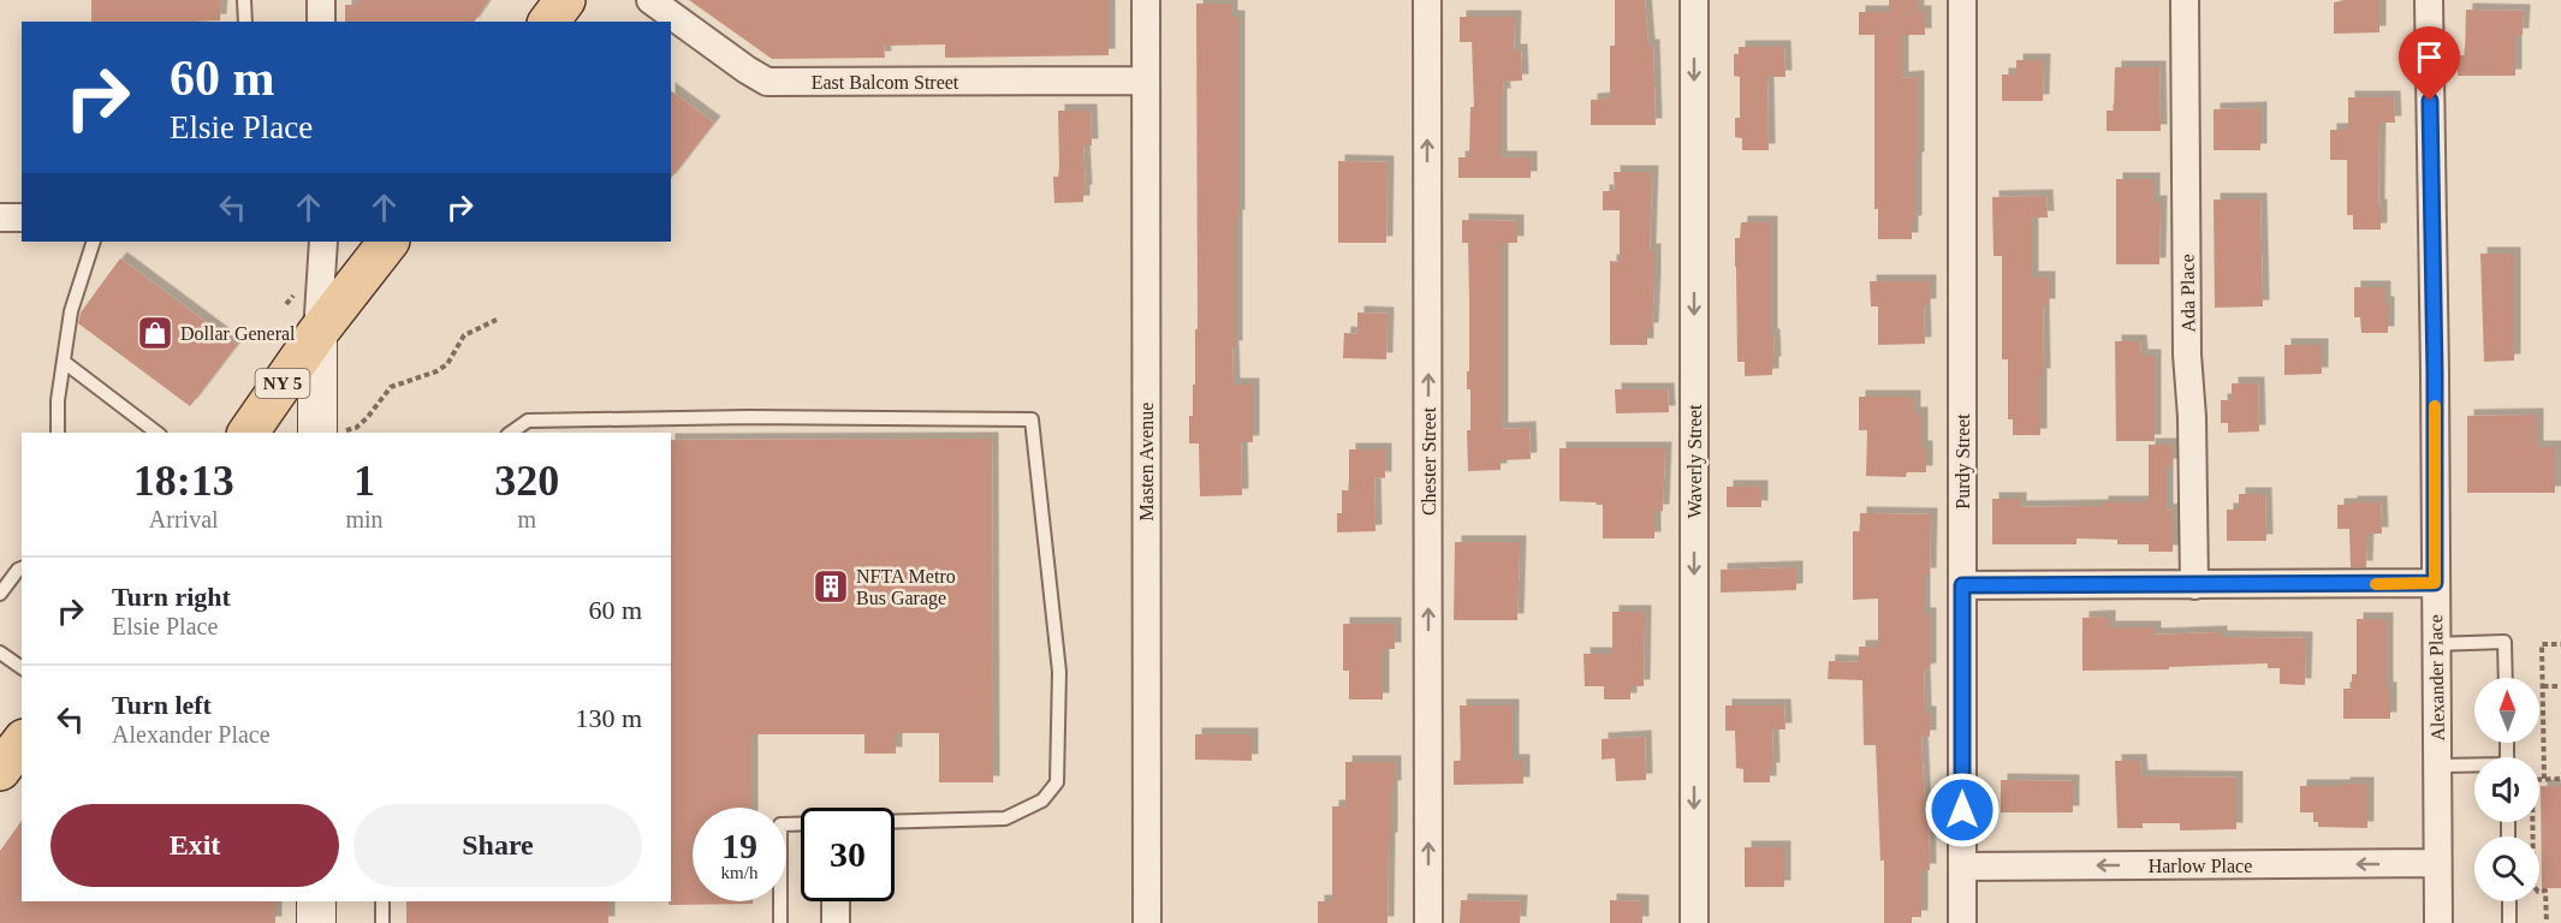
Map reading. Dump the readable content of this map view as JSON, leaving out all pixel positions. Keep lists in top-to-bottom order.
{
  "streets": {
    "main road": ["NY 5"],
    "street": [
      "East Balcom Street",
      "Ada Place",
      "Masten Avenue",
      "Chester Street",
      "Waverly Street",
      "Purdy Street",
      "Alexander Place",
      "Harlow Place"
    ]
  },
  "crossings": [
    ["East Balcom Street", "Masten Avenue"],
    ["Purdy Street", "Harlow Place"],
    ["Alexander Place", "Harlow Place"]
  ],
  "one_way": ["Chester Street", "Waverly Street", "Harlow Place"],
  "places": {
    "shop": ["Dollar General"],
    "building": ["NFTA Metro Bus Garage"]
  },
  "north": "top",
  "page": {
    "turn": ["60 m", "Elsie Place"],
    "eta": [
      "18:13",
      "Arrival",
      "1",
      "min",
      "320",
      "m"
    ],
    "list": [
      {
        "name": "Turn right",
        "note": "Elsie Place",
        "value": "60 m"
      },
      {
        "name": "Turn left",
        "note": "Alexander Place",
        "value": "130 m"
      }
    ],
    "buttons": ["Exit", "Share"],
    "speed": "19 km/h",
    "limit": "30"
  }
}
